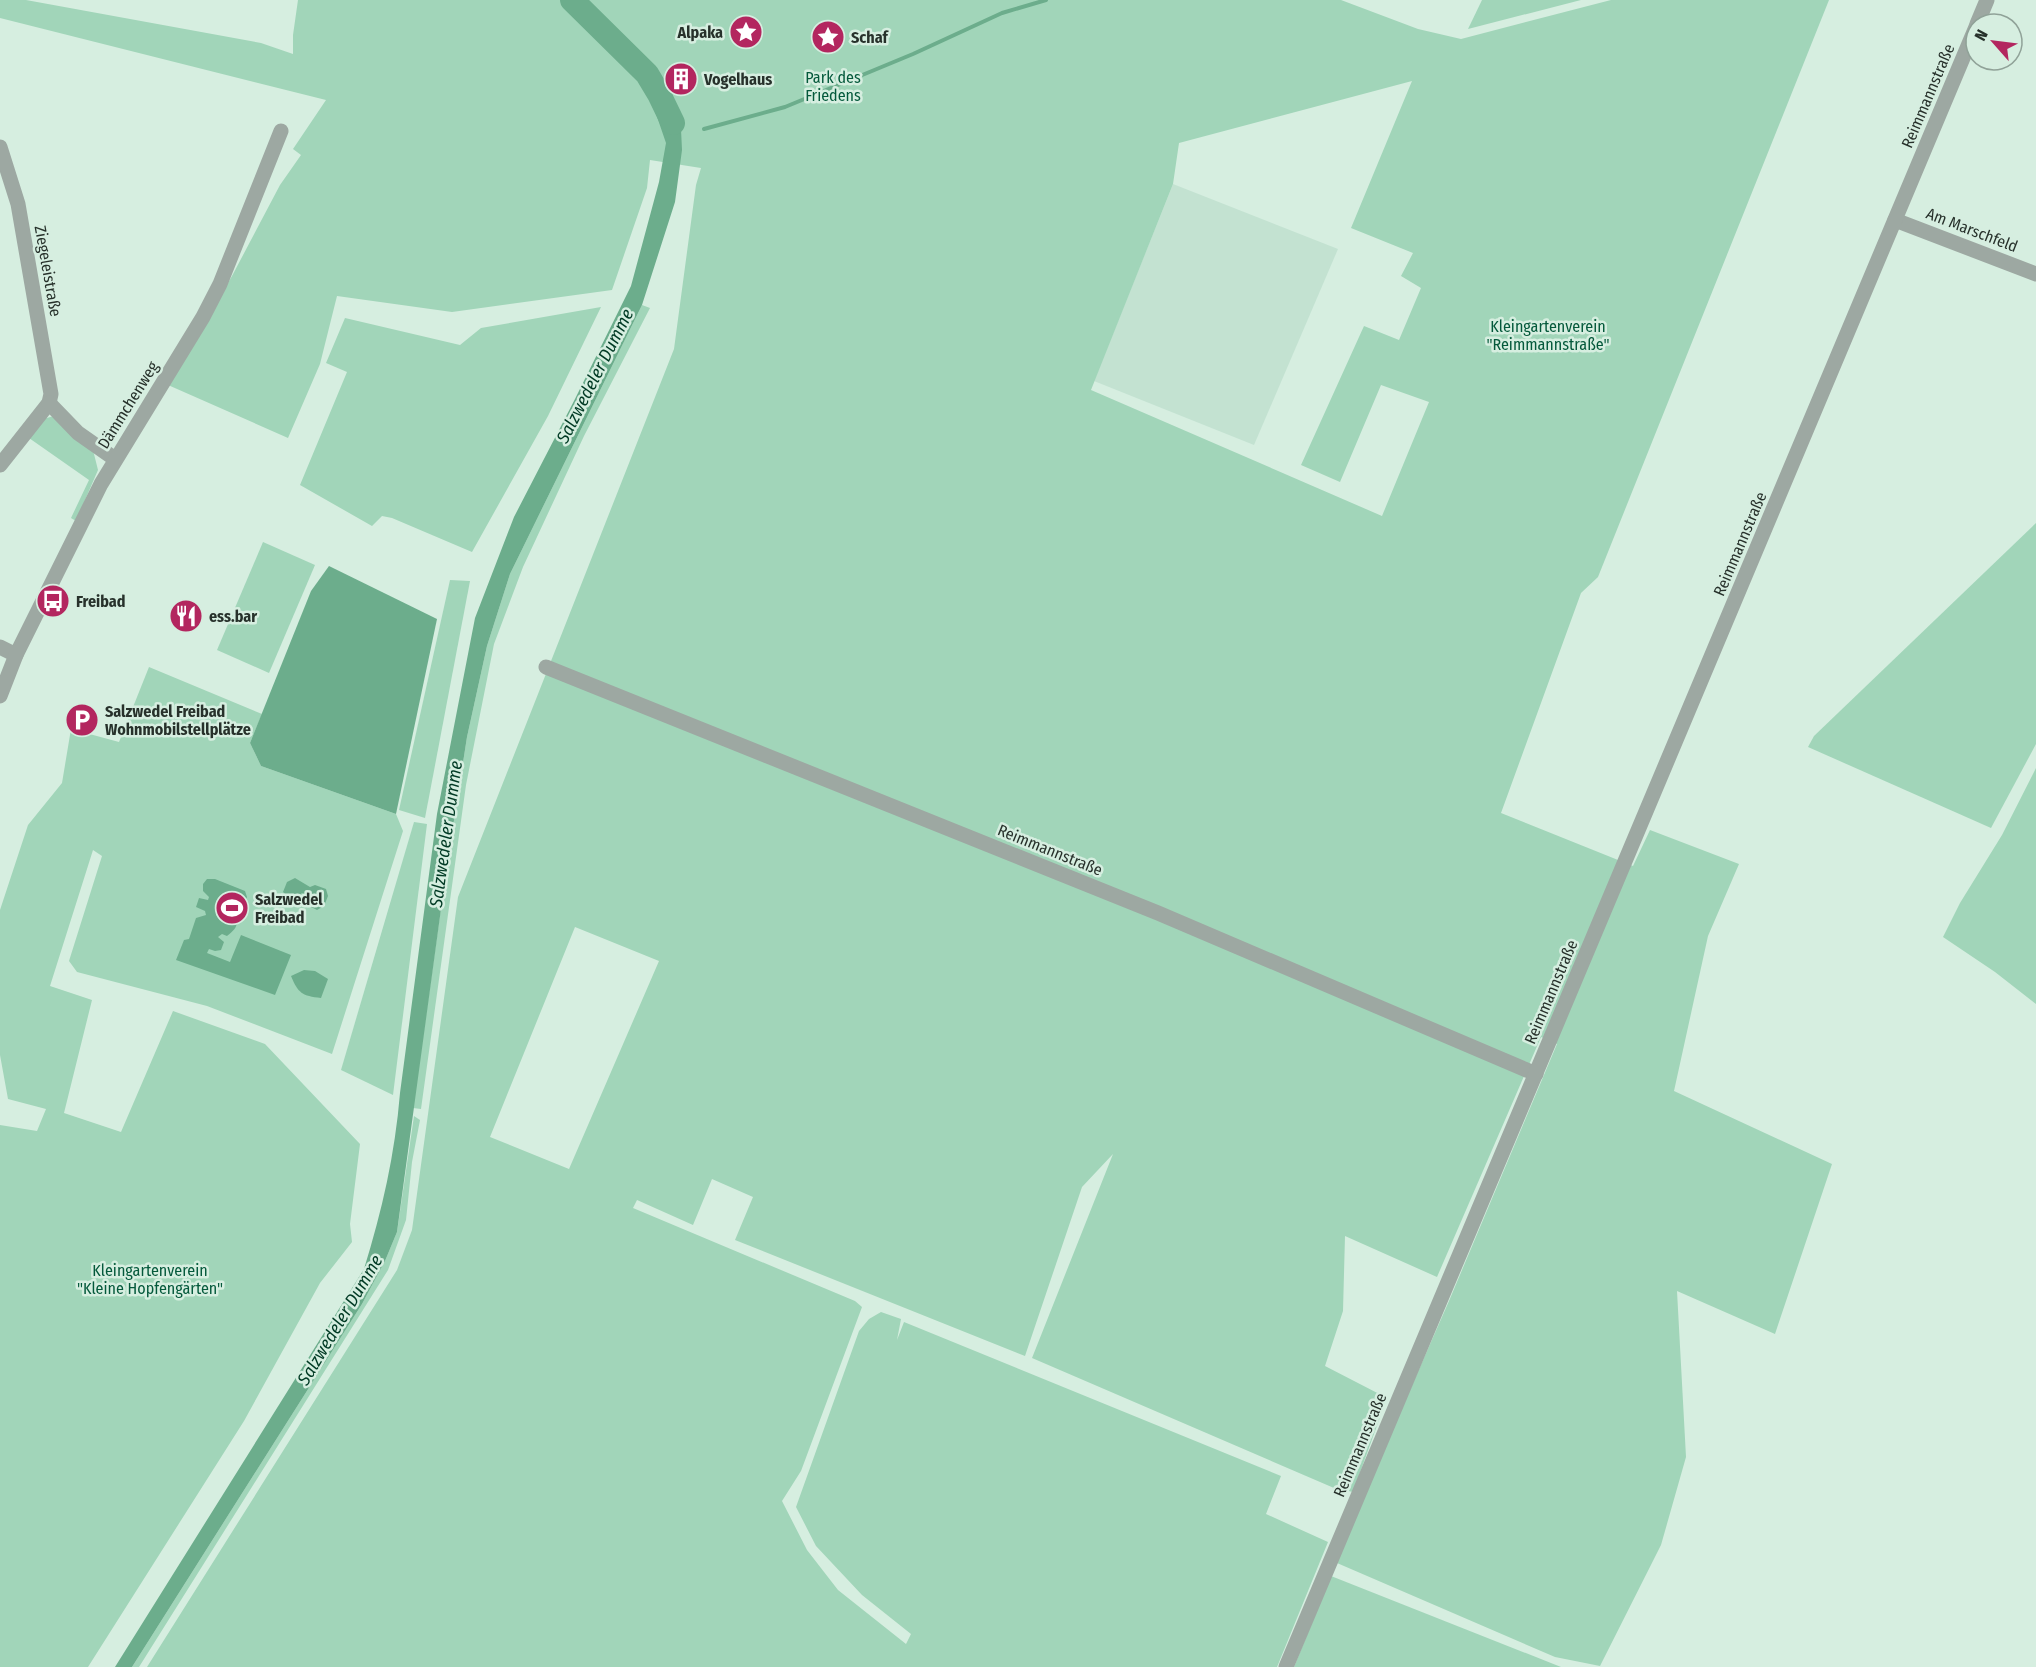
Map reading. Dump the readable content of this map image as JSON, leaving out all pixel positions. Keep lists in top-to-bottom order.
{
  "streets": {
    "street": [
      "Reimmannstraße",
      "Am Marschfeld",
      "Ziegeleistraße",
      "Dämmchenweg"
    ]
  },
  "crossings": [
    ["Reimmannstraße", "Am Marschfeld"]
  ],
  "water": ["Salzwedeler Dumme"],
  "parks": ["Park des Friedens", "Kleingartenverein \"Reimmannstraße\"", "Kleingartenverein \"Kleine Hopfengärten\""],
  "places": {
    "place": ["Alpaka", "Schaf"],
    "building": ["Vogelhaus"],
    "bus stop": ["Freibad"],
    "restaurant": ["ess.bar"],
    "parking": ["Salzwedel Freibad Wohnmobilstellplätze"],
    "sports": ["Salzwedel Freibad"]
  },
  "north": "top left"
}
